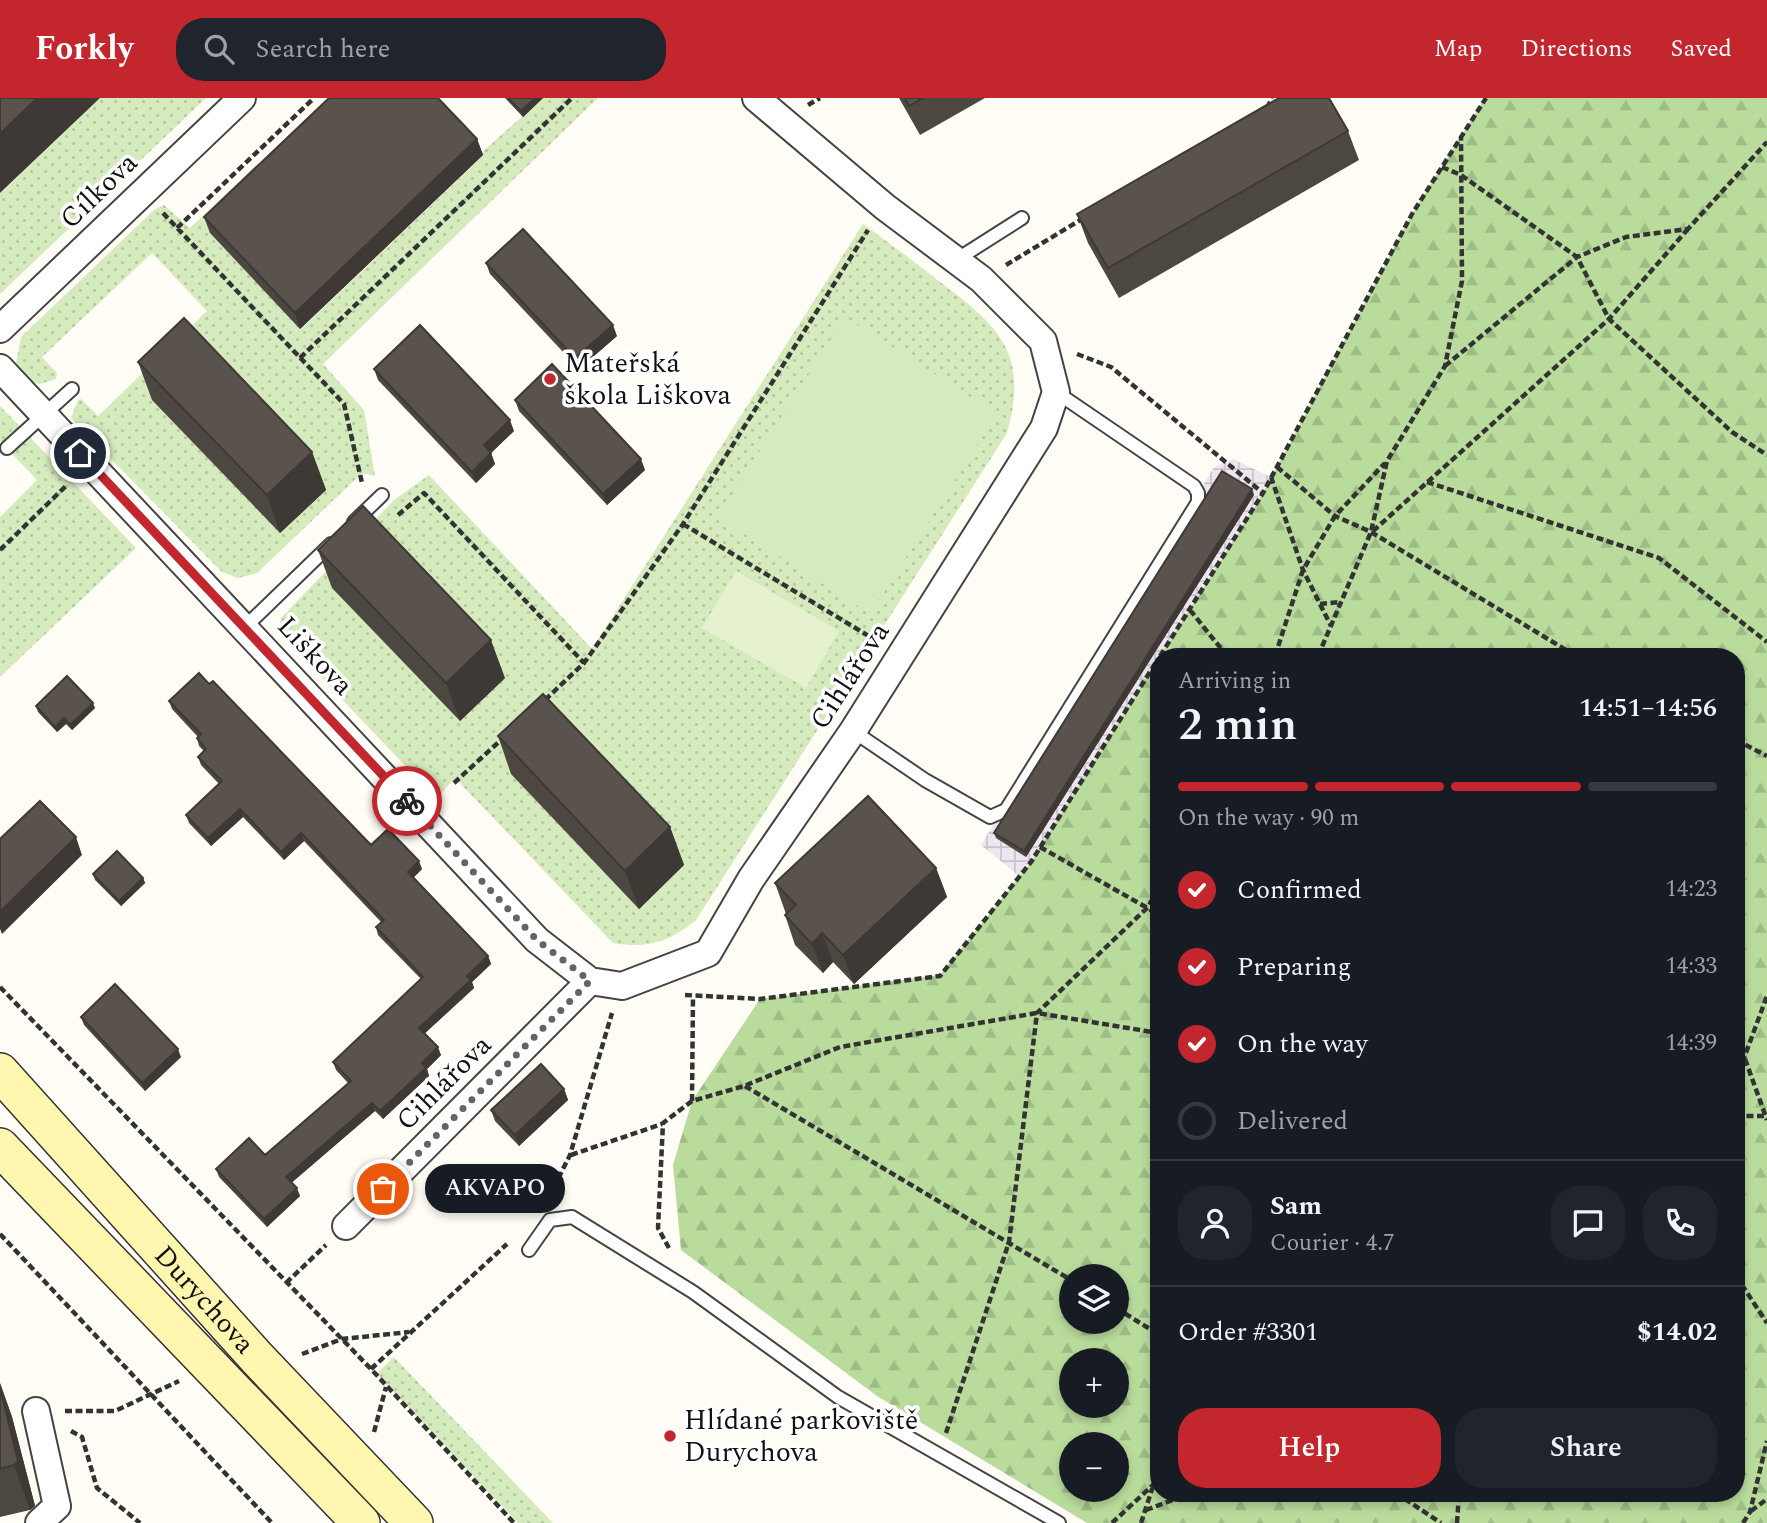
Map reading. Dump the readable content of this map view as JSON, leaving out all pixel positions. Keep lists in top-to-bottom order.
{
  "streets": {
    "street": [
      "Cílkova",
      "Liškova",
      "Cihlářova",
      "Durychova"
    ]
  },
  "crossings": [
    ["Liškova", "Cihlářova"]
  ],
  "places": ["Mateřská škola Liškova", "AKVAPO", "Hlídané parkoviště Durychova"],
  "page": {
    "header": "Forkly",
    "search": "Search here",
    "nav": ["Map", "Directions", "Saved"],
    "heading": ["2 min", "Arriving in", "14:51–14:56"],
    "panel": [
      "Sam",
      "Courier · 4.7",
      "Order #3301",
      "$14.02"
    ],
    "bar": "On the way · 90 m",
    "list": [
      ["Confirmed", "14:23"],
      ["Preparing", "14:33"],
      ["On the way", "14:39"],
      "Delivered"
    ],
    "bubble": "AKVAPO",
    "map_buttons": ["+", "−"],
    "buttons": ["Help", "Share"]
  }
}
